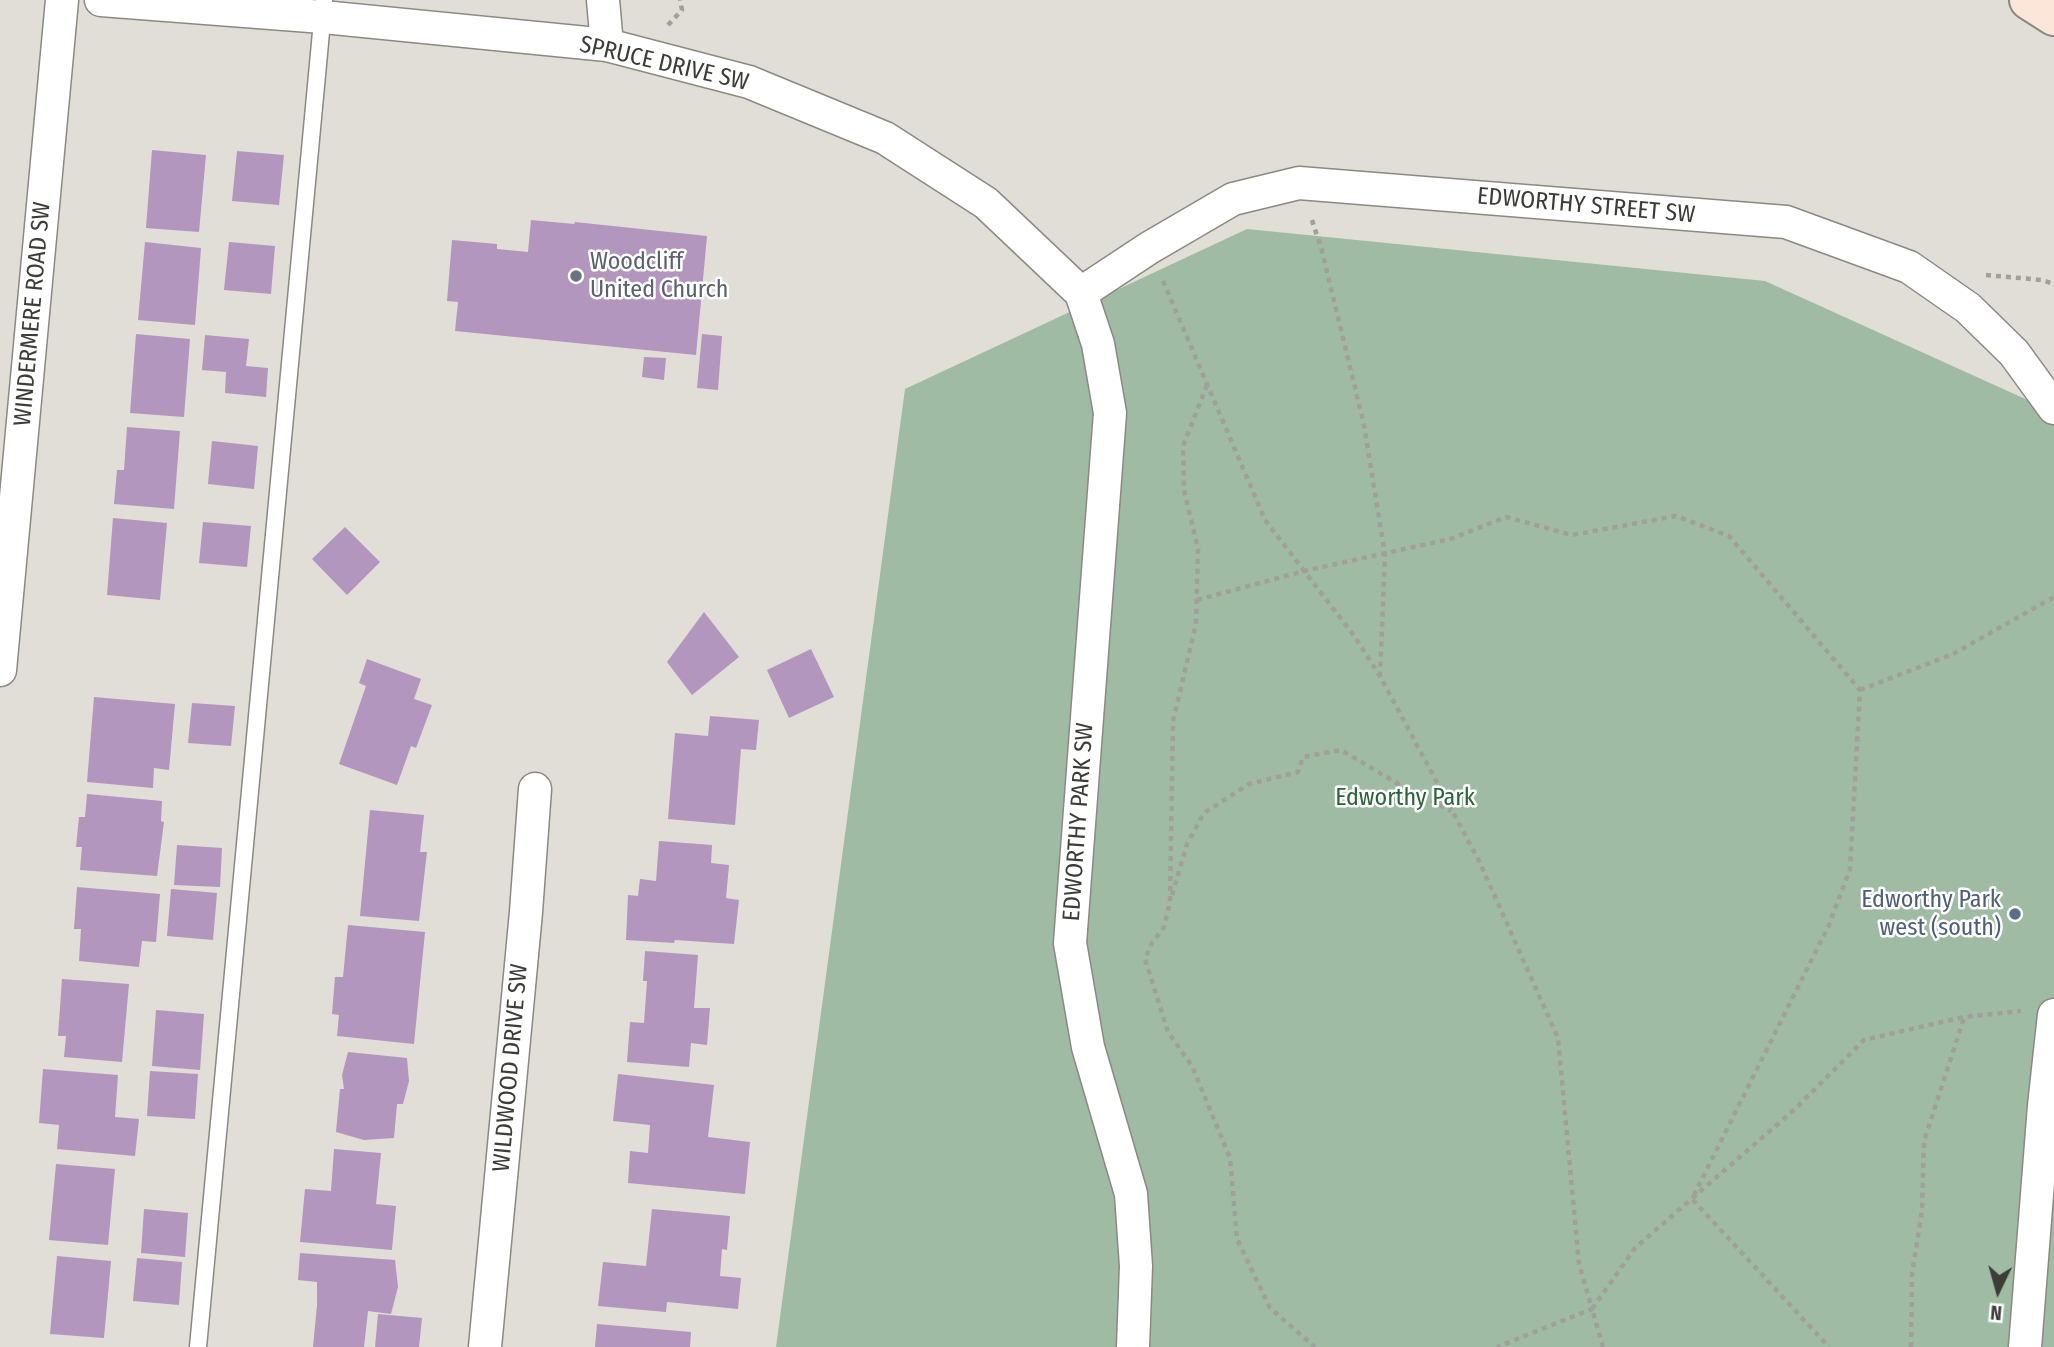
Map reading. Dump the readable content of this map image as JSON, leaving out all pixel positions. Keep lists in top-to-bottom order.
{
  "streets": {
    "street": [
      "SPRUCE DRIVE SW",
      "EDWORTHY STREET SW",
      "WINDERMERE ROAD SW",
      "EDWORTHY PARK SW",
      "WILDWOOD DRIVE SW"
    ]
  },
  "crossings": [
    ["SPRUCE DRIVE SW", "EDWORTHY STREET SW"],
    ["SPRUCE DRIVE SW", "EDWORTHY PARK SW"],
    ["EDWORTHY STREET SW", "EDWORTHY PARK SW"]
  ],
  "parks": ["Edworthy Park"],
  "places": ["Woodcliff United Church", "Edworthy Park west (south)"],
  "north": "bottom"
}
